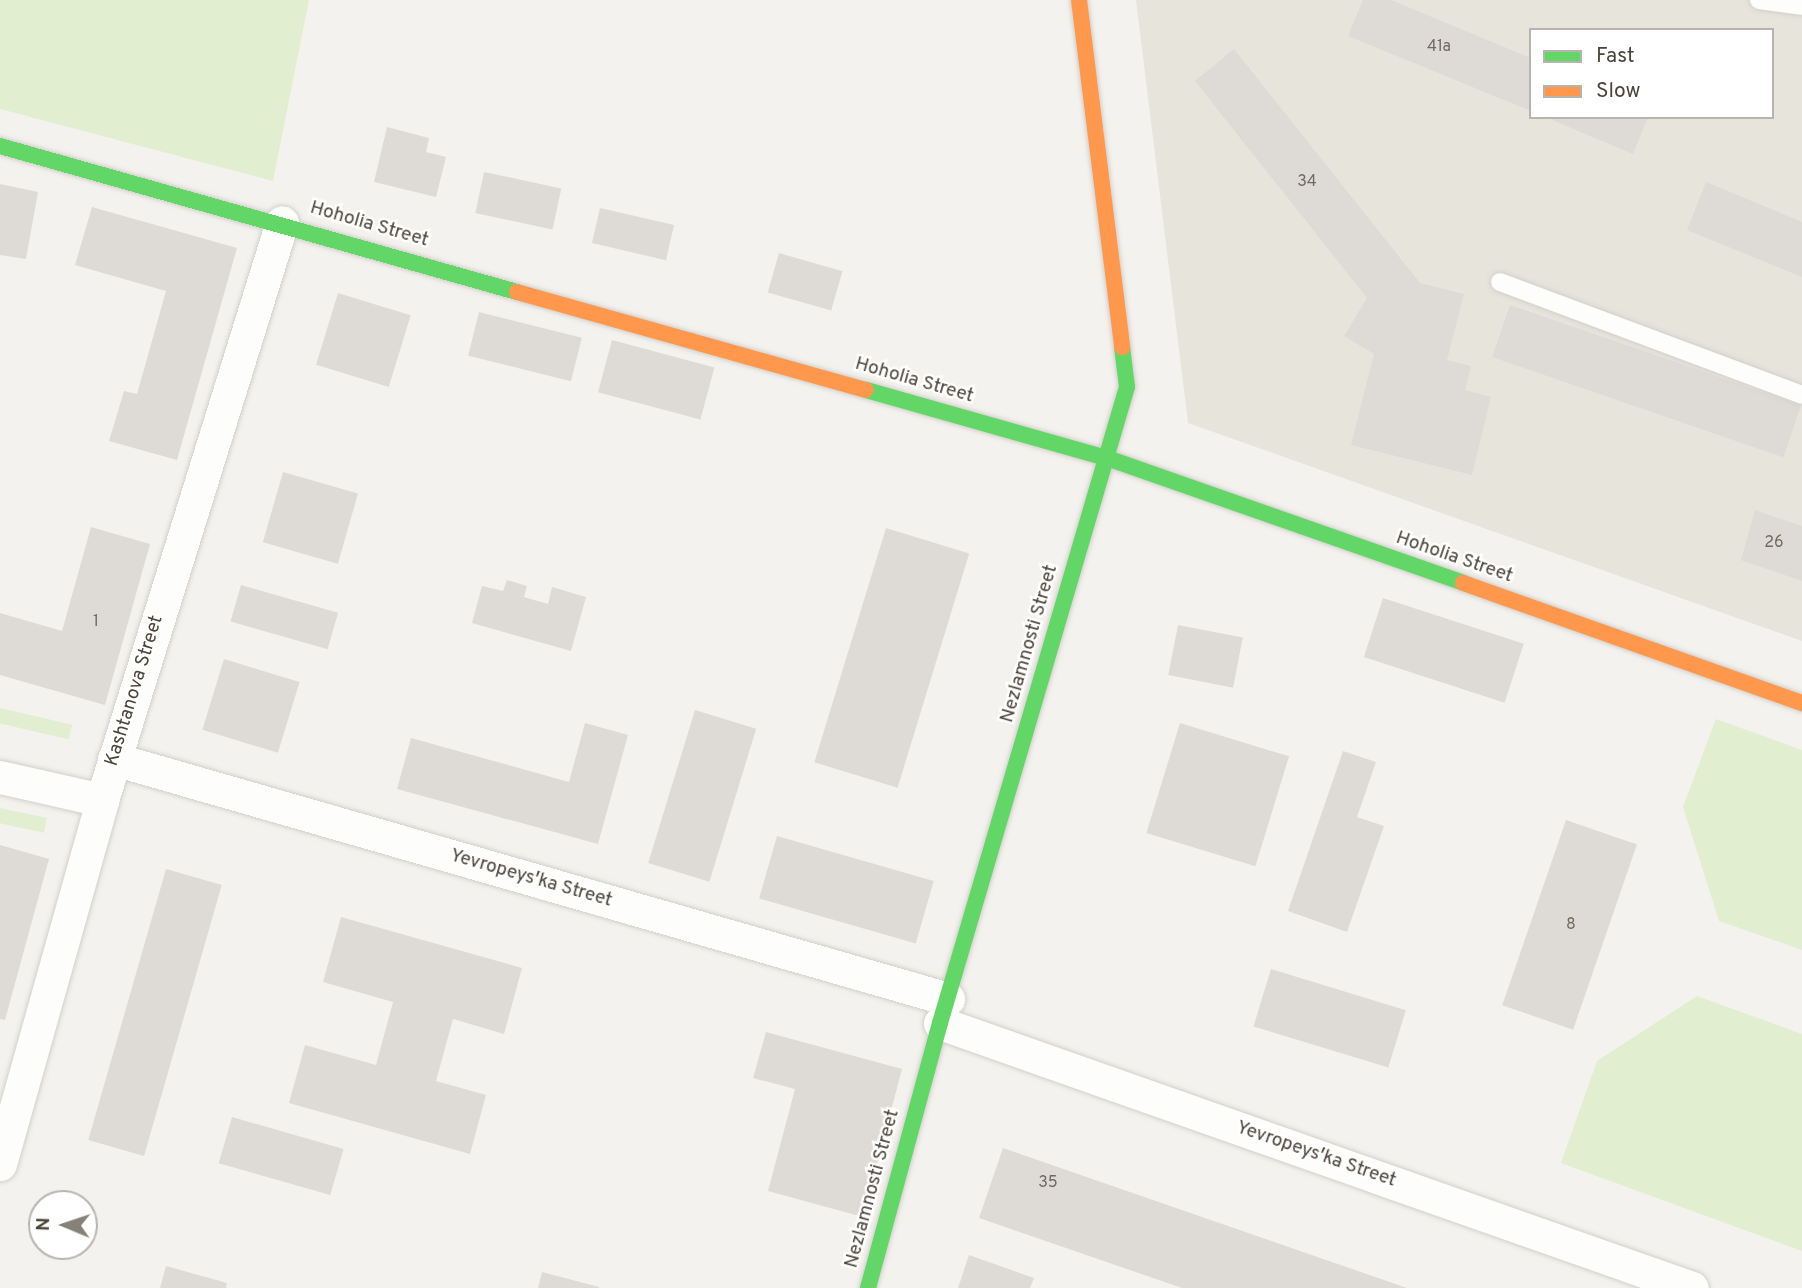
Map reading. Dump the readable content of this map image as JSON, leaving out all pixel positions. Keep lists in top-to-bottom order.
{
  "streets": {
    "street": [
      "Hoholia Street",
      "Nezlamnosti Street",
      "Kashtanova Street",
      "Yevropeysʹka Street"
    ]
  },
  "crossings": [
    ["Hoholia Street", "Nezlamnosti Street"],
    ["Hoholia Street", "Kashtanova Street"],
    ["Nezlamnosti Street", "Yevropeysʹka Street"],
    ["Kashtanova Street", "Yevropeysʹka Street"]
  ],
  "house_numbers": [
    "41а",
    "34",
    "26",
    "1",
    "8",
    "35"
  ],
  "legend": ["Fast", "Slow"],
  "north": "left"
}
